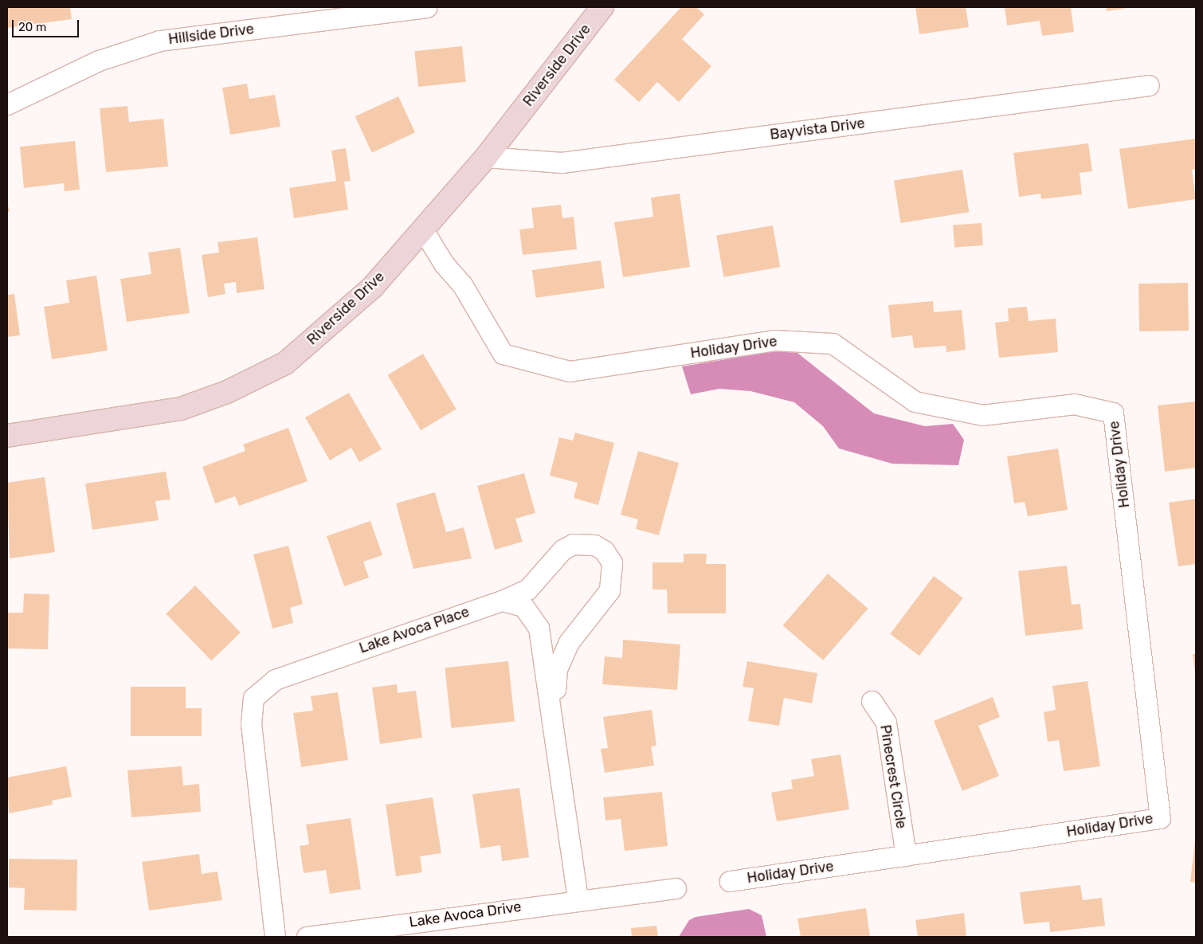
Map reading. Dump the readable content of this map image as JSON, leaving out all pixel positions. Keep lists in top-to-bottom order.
{
  "streets": {
    "street": [
      "Hillside Drive",
      "Riverside Drive",
      "Bayvista Drive",
      "Holiday Drive",
      "Lake Avoca Place",
      "Pinecrest Circle",
      "Lake Avoca Drive"
    ]
  },
  "crossings": [
    ["Riverside Drive", "Bayvista Drive"],
    ["Riverside Drive", "Holiday Drive"],
    ["Holiday Drive", "Pinecrest Circle"]
  ],
  "scale_bar": "20 m"
}
